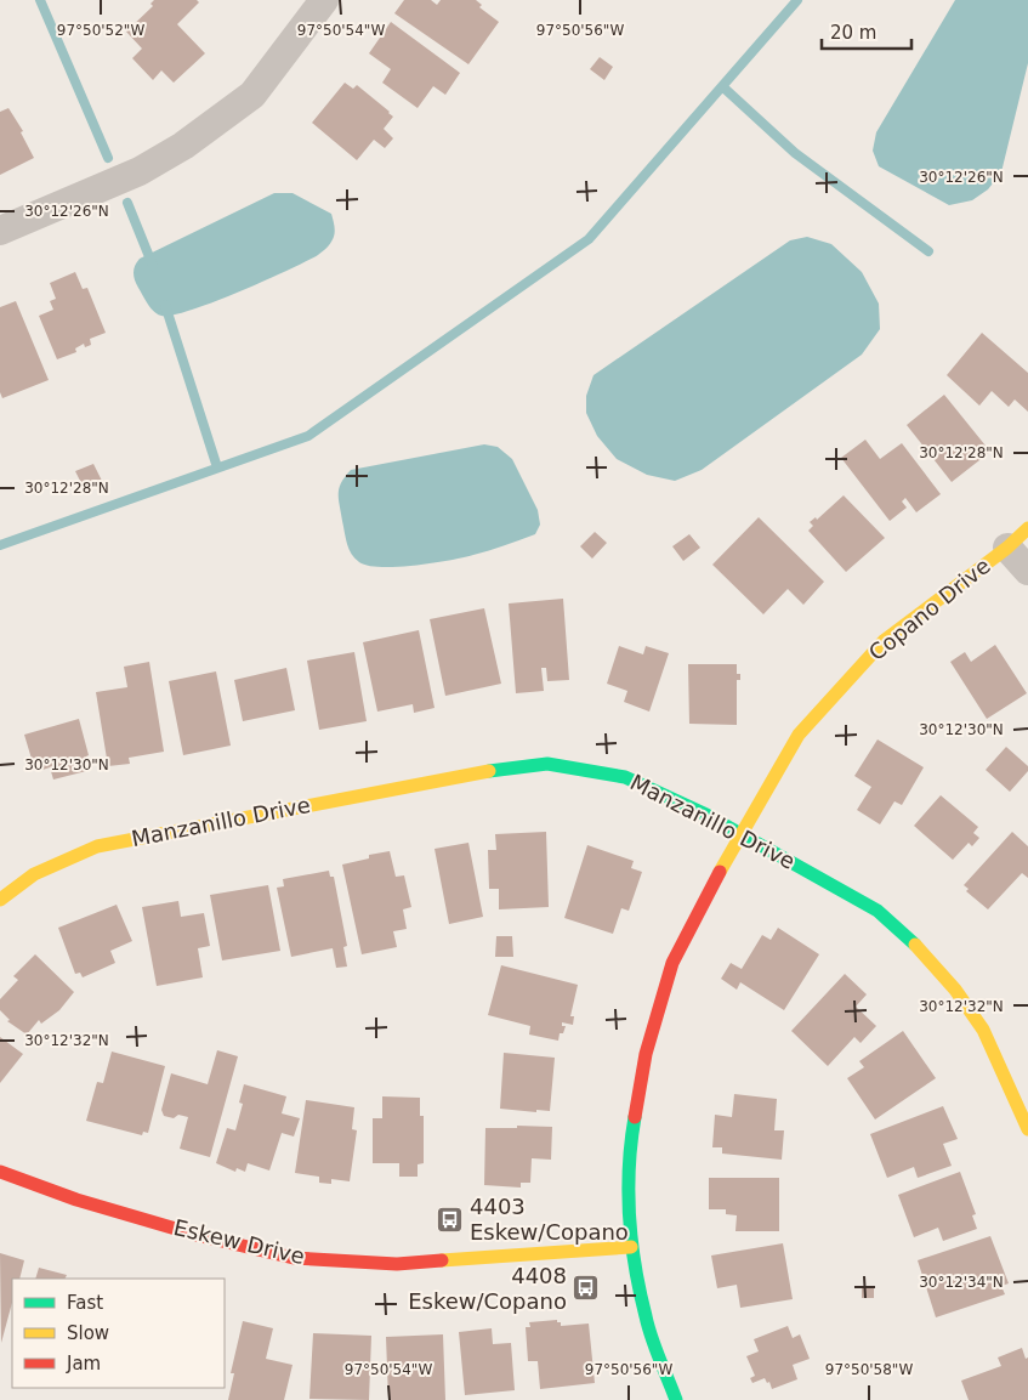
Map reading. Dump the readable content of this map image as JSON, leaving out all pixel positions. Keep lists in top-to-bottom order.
{
  "streets": {
    "street": ["Copano Drive", "Manzanillo Drive", "Eskew Drive"]
  },
  "crossings": [
    ["Copano Drive", "Manzanillo Drive"],
    ["Copano Drive", "Eskew Drive"]
  ],
  "places": {
    "bus stop": ["4403 Eskew/Copano", "4408 Eskew/Copano"]
  },
  "legend": ["Fast", "Slow", "Jam"],
  "scale_bar": "20 m",
  "coordinates": [
    "97°50'52\"W",
    "97°50'54\"W",
    "97°50'56\"W",
    "30°12'26\"N",
    "30°12'28\"N",
    "30°12'30\"N",
    "30°12'32\"N",
    "30°12'34\"N",
    "97°50'58\"W"
  ]
}
